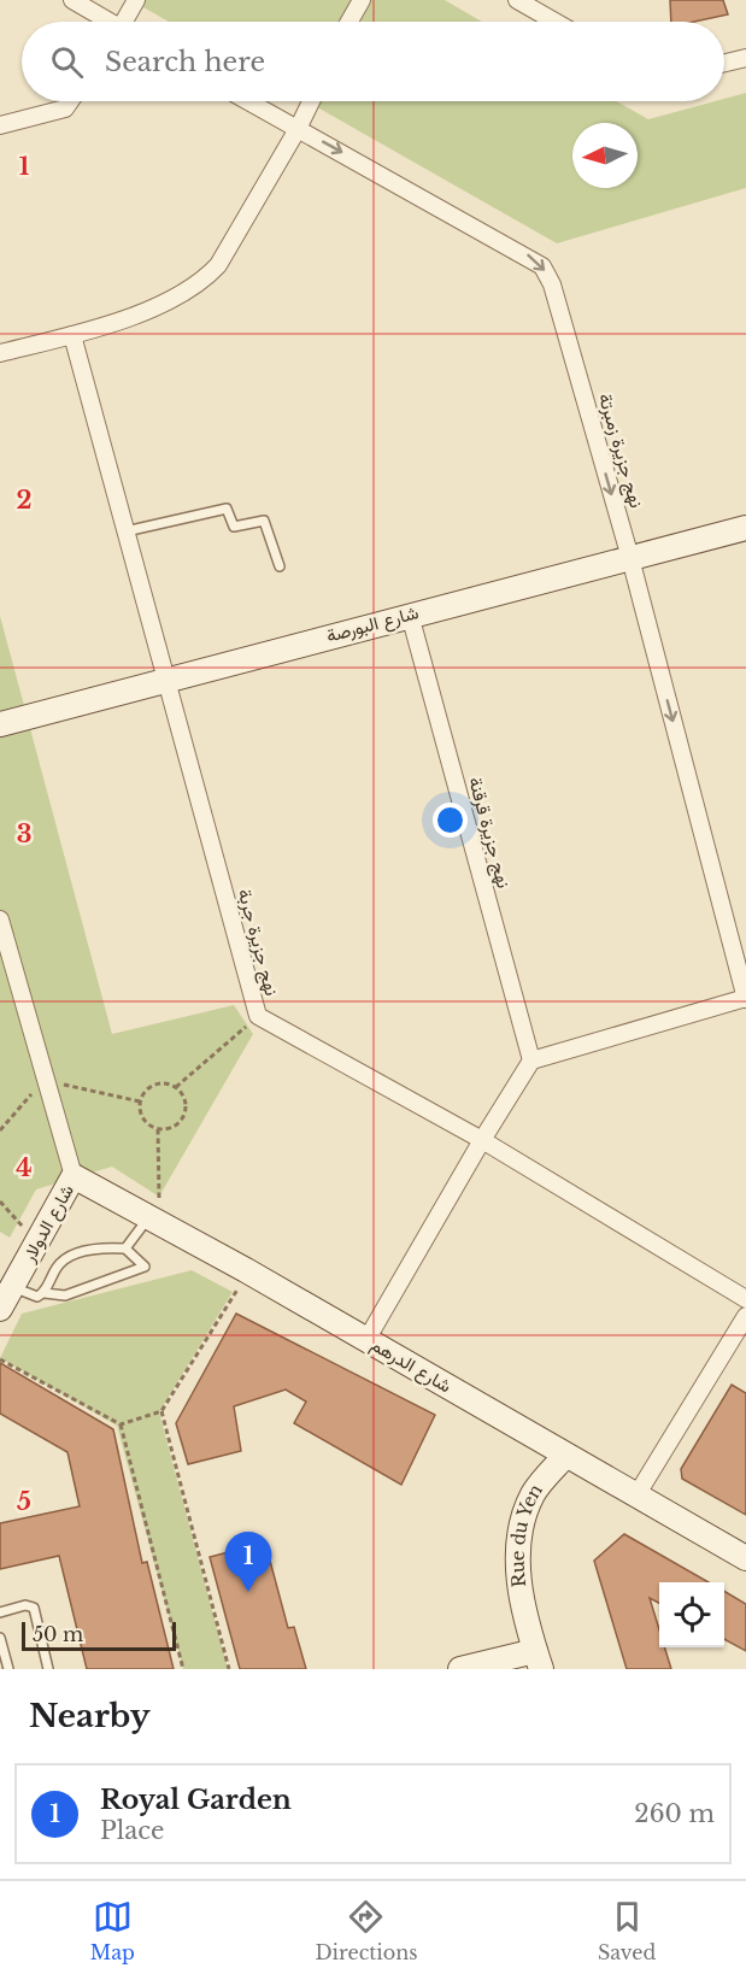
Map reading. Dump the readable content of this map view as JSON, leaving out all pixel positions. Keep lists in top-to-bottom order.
{
  "streets": {
    "street": [
      "نهج جزيرة زمبرتة",
      "شارع البورصة",
      "نهج جزيرة قرقنة",
      "نهج جزيرة جربة",
      "شارع الدولار",
      "شارع الدرهم",
      "Rue du Yen"
    ]
  },
  "crossings": [
    ["نهج جزيرة زمبرتة", "شارع البورصة"],
    ["شارع البورصة", "نهج جزيرة قرقنة"],
    ["شارع البورصة", "نهج جزيرة جربة"],
    ["شارع الدولار", "شارع الدرهم"],
    ["شارع الدرهم", "Rue du Yen"]
  ],
  "one_way": ["نهج جزيرة زمبرتة"],
  "scale_bar": "50 m",
  "north": "left",
  "page": {
    "search": "Search here",
    "pins": "1",
    "scale": "50 m",
    "heading": "Nearby",
    "list": [
      {
        "mark": "1",
        "name": "Royal Garden",
        "note": "Place",
        "value": "260 m"
      }
    ],
    "nav": ["Map", "Directions", "Saved"]
  },
  "grid": {
    "rows": [
      "1",
      "2",
      "3",
      "4",
      "5"
    ]
  }
}
